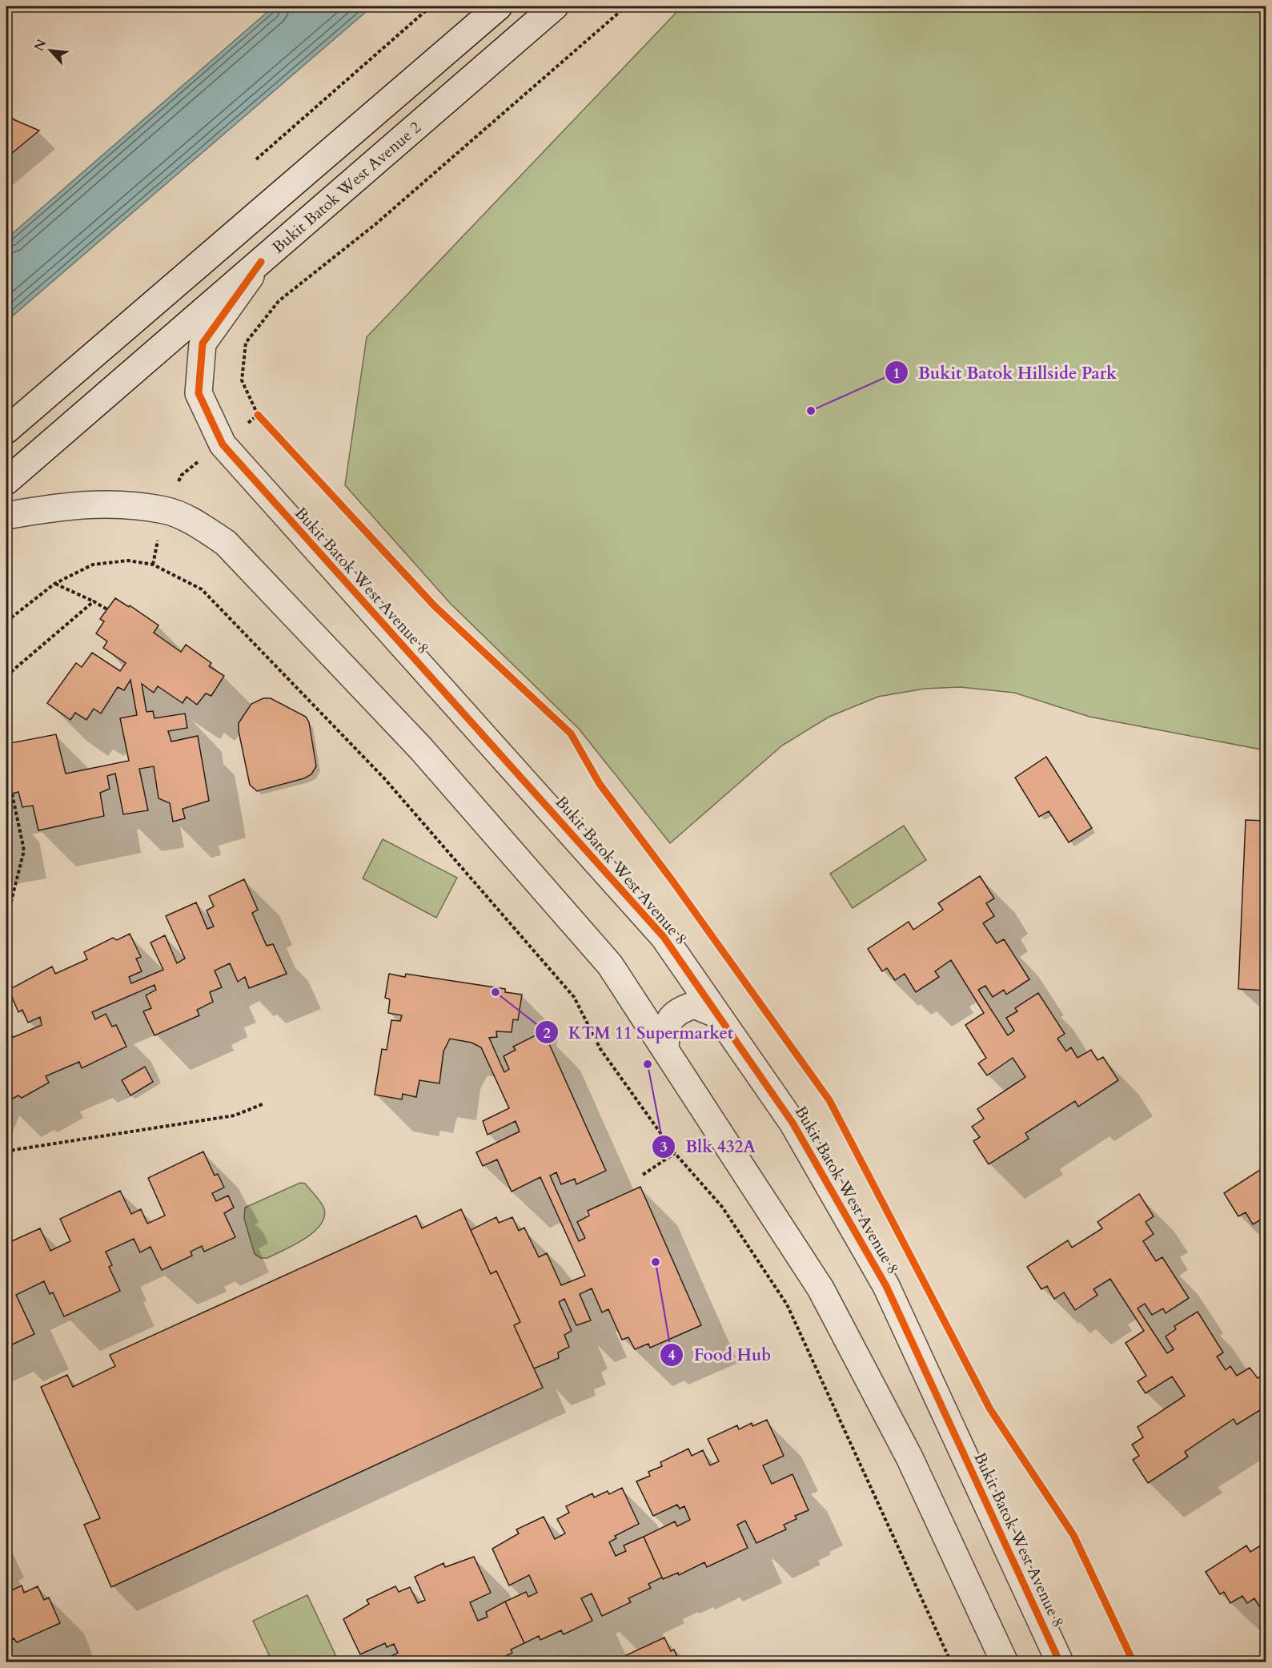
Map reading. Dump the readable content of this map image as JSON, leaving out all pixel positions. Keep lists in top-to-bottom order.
{
  "streets": {
    "street": ["Bukit Batok West Avenue 2", "Bukit Batok West Avenue 8"]
  },
  "crossings": [
    ["Bukit Batok West Avenue 2", "Bukit Batok West Avenue 8"]
  ],
  "places": [
    "Bukit Batok Hillside Park",
    "KTM 11 Supermarket",
    "Blk 432A",
    "Food Hub"
  ],
  "north": "top left"
}
